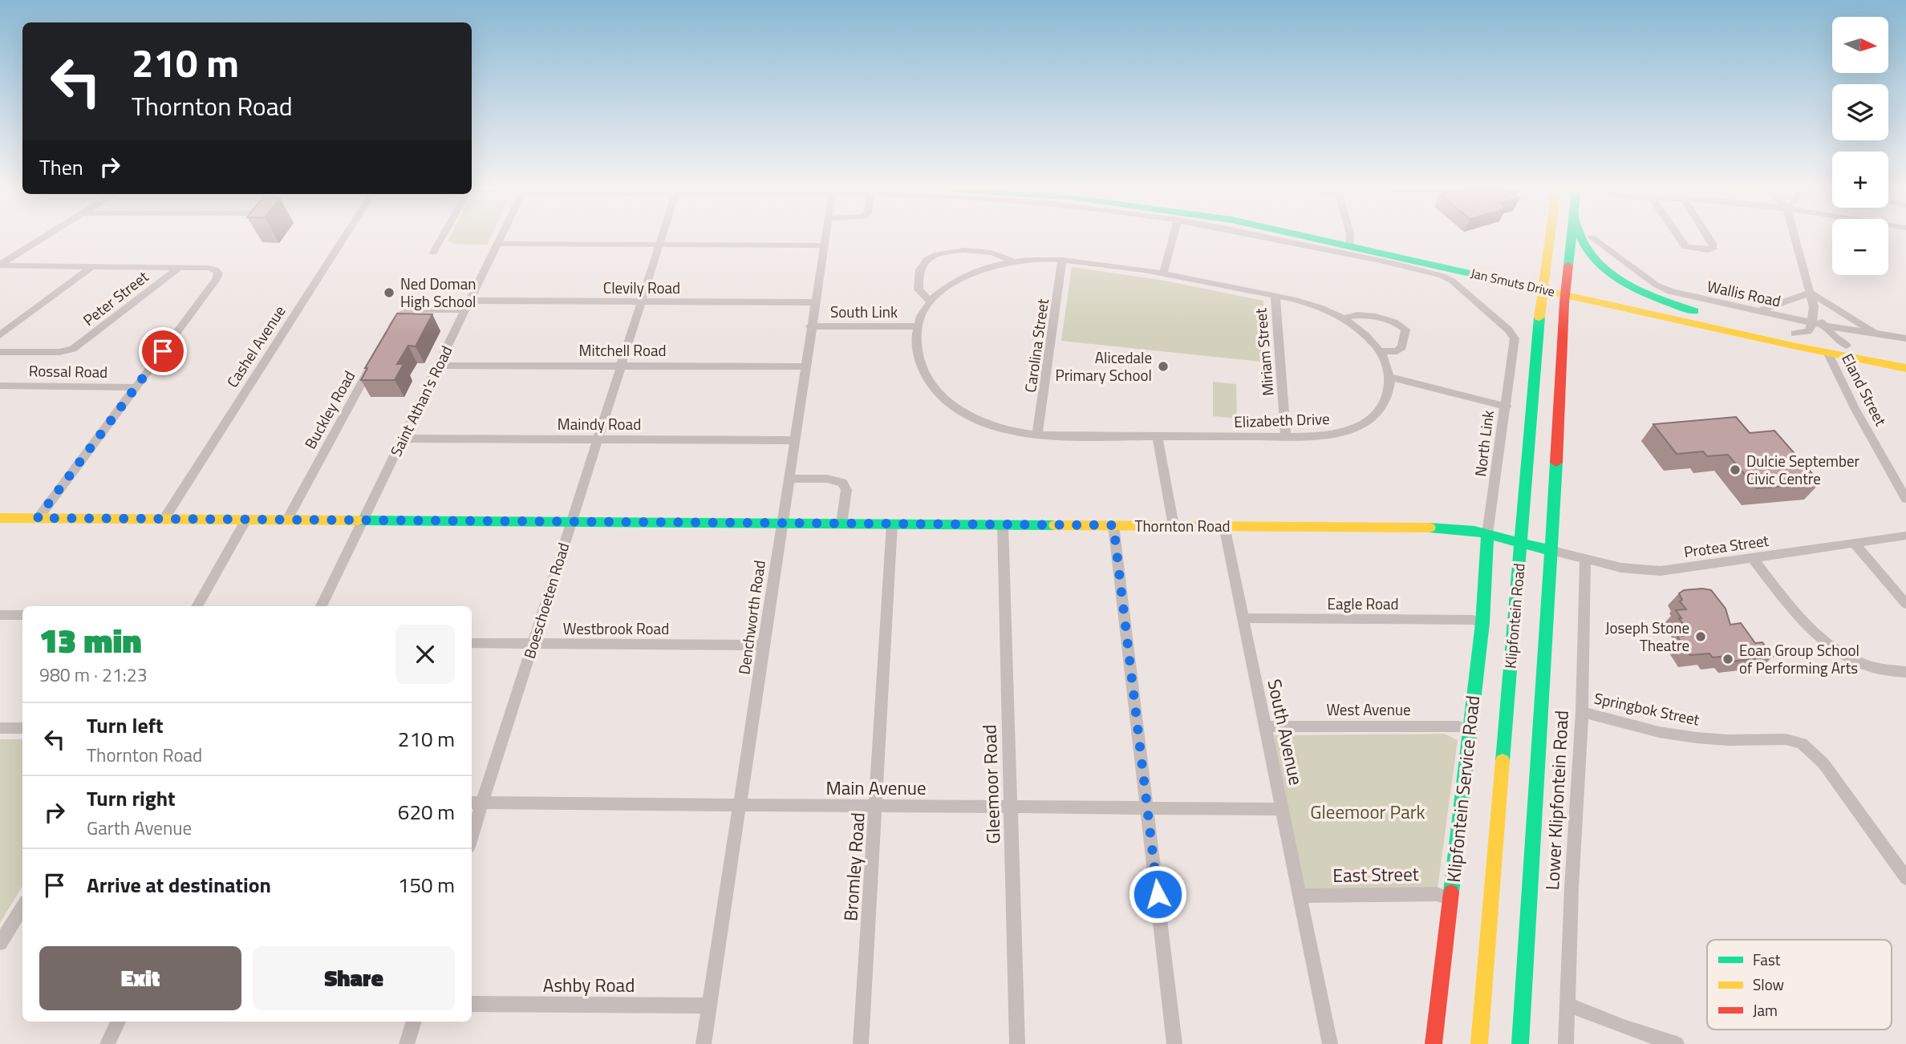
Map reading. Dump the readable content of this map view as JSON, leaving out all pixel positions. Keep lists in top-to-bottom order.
{
  "streets": {
    "main road": [
      "Jan Smuts Drive",
      "Thornton Road",
      "Klipfontein Road",
      "Klipfontein Service Road"
    ],
    "street": [
      "Clevily Road",
      "Wallis Road",
      "Peter Street",
      "South Link",
      "Carolina Street",
      "Cashel Avenue",
      "Mitchell Road",
      "Miriam Street",
      "Rossal Road",
      "Eland Street",
      "Saint Athan's Road",
      "Buckley Road",
      "Elizabeth Drive",
      "Maindy Road",
      "North Link",
      "Protea Street",
      "Boeschoeten Road",
      "Eagle Road",
      "Denchworth Road",
      "Westbrook Road",
      "Springbok Street",
      "West Avenue",
      "South Avenue",
      "Gleemoor Road",
      "Main Avenue",
      "Lower Klipfontein Road",
      "Bromley Road",
      "East Street",
      "Ashby Road"
    ]
  },
  "crossings": [
    ["Jan Smuts Drive", "Eland Street"],
    ["Jan Smuts Drive", "Klipfontein Road"],
    ["Clevily Road", "Saint Athan's Road"],
    ["Clevily Road", "Boeschoeten Road"],
    ["Clevily Road", "Denchworth Road"],
    ["South Link", "Elizabeth Drive"],
    ["South Link", "Denchworth Road"],
    ["Carolina Street", "Elizabeth Drive"],
    ["Cashel Avenue", "Thornton Road"],
    ["Mitchell Road", "Saint Athan's Road"],
    ["Mitchell Road", "Boeschoeten Road"],
    ["Mitchell Road", "Denchworth Road"],
    ["Miriam Street", "Elizabeth Drive"],
    ["Saint Athan's Road", "Maindy Road"],
    ["Saint Athan's Road", "Thornton Road"],
    ["Buckley Road", "Thornton Road"],
    ["Elizabeth Drive", "North Link"],
    ["Maindy Road", "Boeschoeten Road"],
    ["Maindy Road", "Denchworth Road"],
    ["North Link", "Thornton Road"],
    ["North Link", "Klipfontein Service Road"],
    ["Thornton Road", "Protea Street"],
    ["Thornton Road", "Boeschoeten Road"],
    ["Thornton Road", "Klipfontein Road"],
    ["Thornton Road", "Denchworth Road"],
    ["Thornton Road", "South Avenue"],
    ["Thornton Road", "Gleemoor Road"],
    ["Thornton Road", "Klipfontein Service Road"],
    ["Thornton Road", "Bromley Road"],
    ["Protea Street", "Klipfontein Road"],
    ["Protea Street", "Lower Klipfontein Road"],
    ["Boeschoeten Road", "Westbrook Road"],
    ["Boeschoeten Road", "Main Avenue"],
    ["Eagle Road", "South Avenue"],
    ["Eagle Road", "Klipfontein Service Road"],
    ["Denchworth Road", "Westbrook Road"],
    ["Denchworth Road", "Main Avenue"],
    ["Denchworth Road", "Ashby Road"],
    ["Springbok Street", "Lower Klipfontein Road"],
    ["West Avenue", "South Avenue"],
    ["West Avenue", "Klipfontein Service Road"],
    ["South Avenue", "Main Avenue"],
    ["South Avenue", "East Street"],
    ["Gleemoor Road", "Main Avenue"],
    ["Main Avenue", "Bromley Road"],
    ["Klipfontein Service Road", "East Street"]
  ],
  "parks": ["Gleemoor Park"],
  "places": [
    "Ned Doman High School",
    "Alicedale Primary School",
    "Dulcie September Civic Centre",
    "Joseph Stone Theatre",
    "Eoan Group School of Performing Arts"
  ],
  "legend": ["Fast", "Slow", "Jam"],
  "north": "right",
  "page": {
    "map_buttons": ["+", "−"],
    "turn": ["210 m", "Thornton Road"],
    "then": "Then",
    "heading": ["13 min", "980 m · 21:23"],
    "list": [
      {
        "name": "Turn left",
        "note": "Thornton Road",
        "value": "210 m"
      },
      {
        "name": "Turn right",
        "note": "Garth Avenue",
        "value": "620 m"
      },
      {
        "name": "Arrive at destination",
        "value": "150 m"
      }
    ],
    "buttons": ["Exit", "Share"]
  }
}
